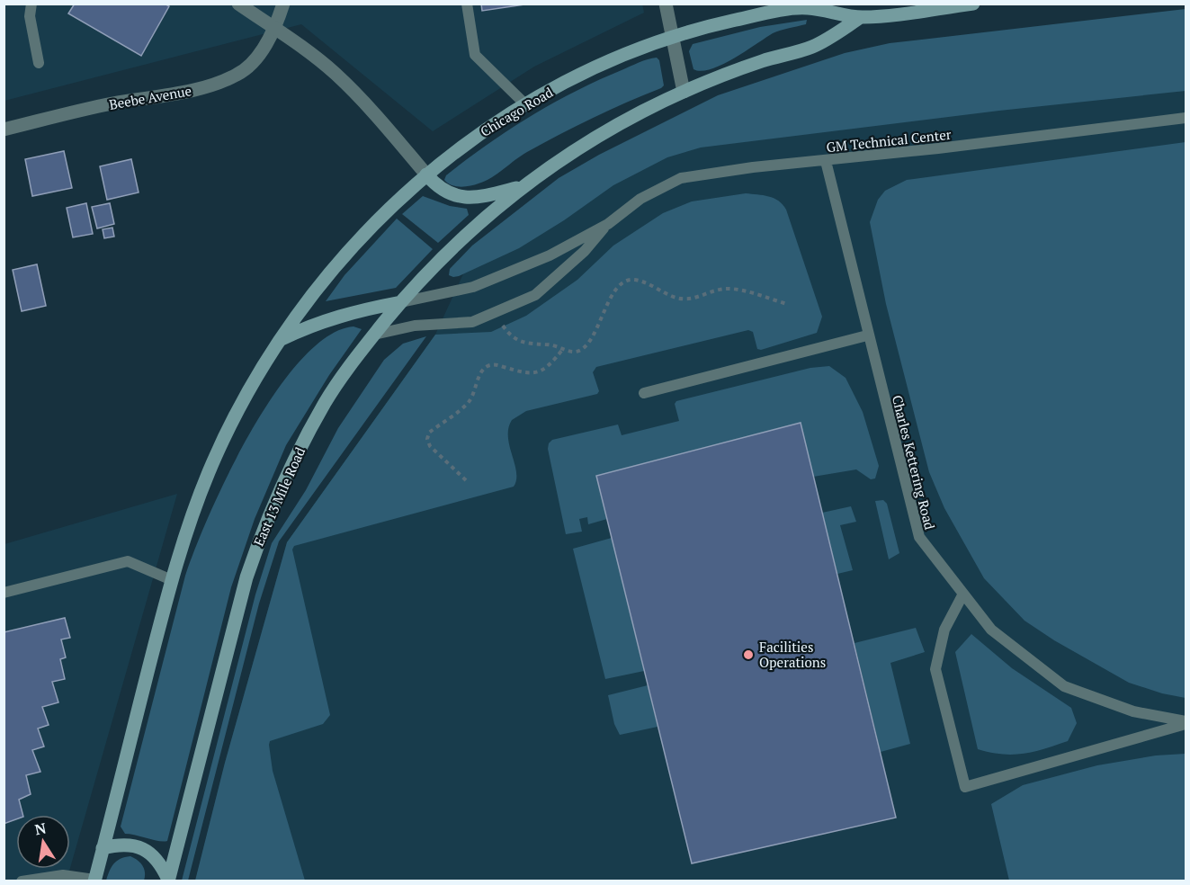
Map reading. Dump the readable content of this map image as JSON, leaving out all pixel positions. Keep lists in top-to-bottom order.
{
  "streets": {
    "main road": ["Chicago Road", "East 13 Mile Road"],
    "street": ["Beebe Avenue"],
    "lane": ["GM Technical Center", "Charles Kettering Road"]
  },
  "crossings": [
    ["Chicago Road", "East 13 Mile Road"],
    ["GM Technical Center", "Charles Kettering Road"],
    ["GM Technical Center", "East 13 Mile Road"]
  ],
  "places": ["Facilities Operations"],
  "north": "top"
}
